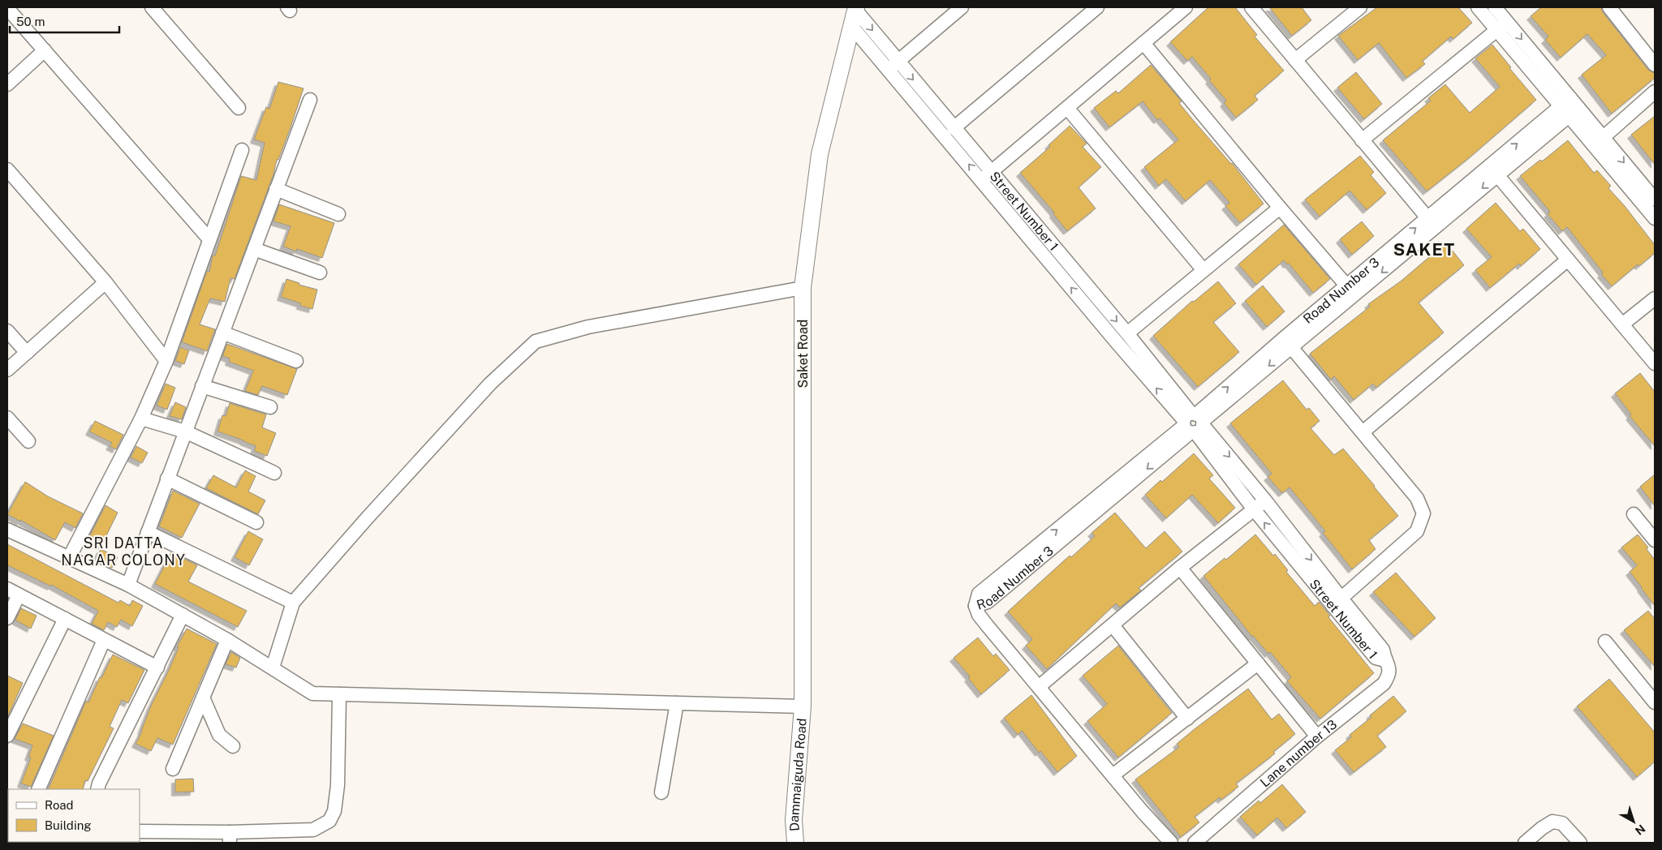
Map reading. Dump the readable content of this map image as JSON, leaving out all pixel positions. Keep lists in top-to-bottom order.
{
  "streets": {
    "street": [
      "Street Number 1",
      "Road Number 3",
      "Saket Road",
      "Lane number 13",
      "Dammaiguda Road"
    ]
  },
  "crossings": [
    ["Street Number 1", "Road Number 3"],
    ["Street Number 1", "Saket Road"],
    ["Street Number 1", "Lane number 13"],
    ["Saket Road", "Dammaiguda Road"]
  ],
  "districts": ["SAKET", "SRI DATTA NAGAR COLONY"],
  "legend": ["Road", "Building"],
  "scale_bar": "50 m",
  "north": "bottom right"
}
